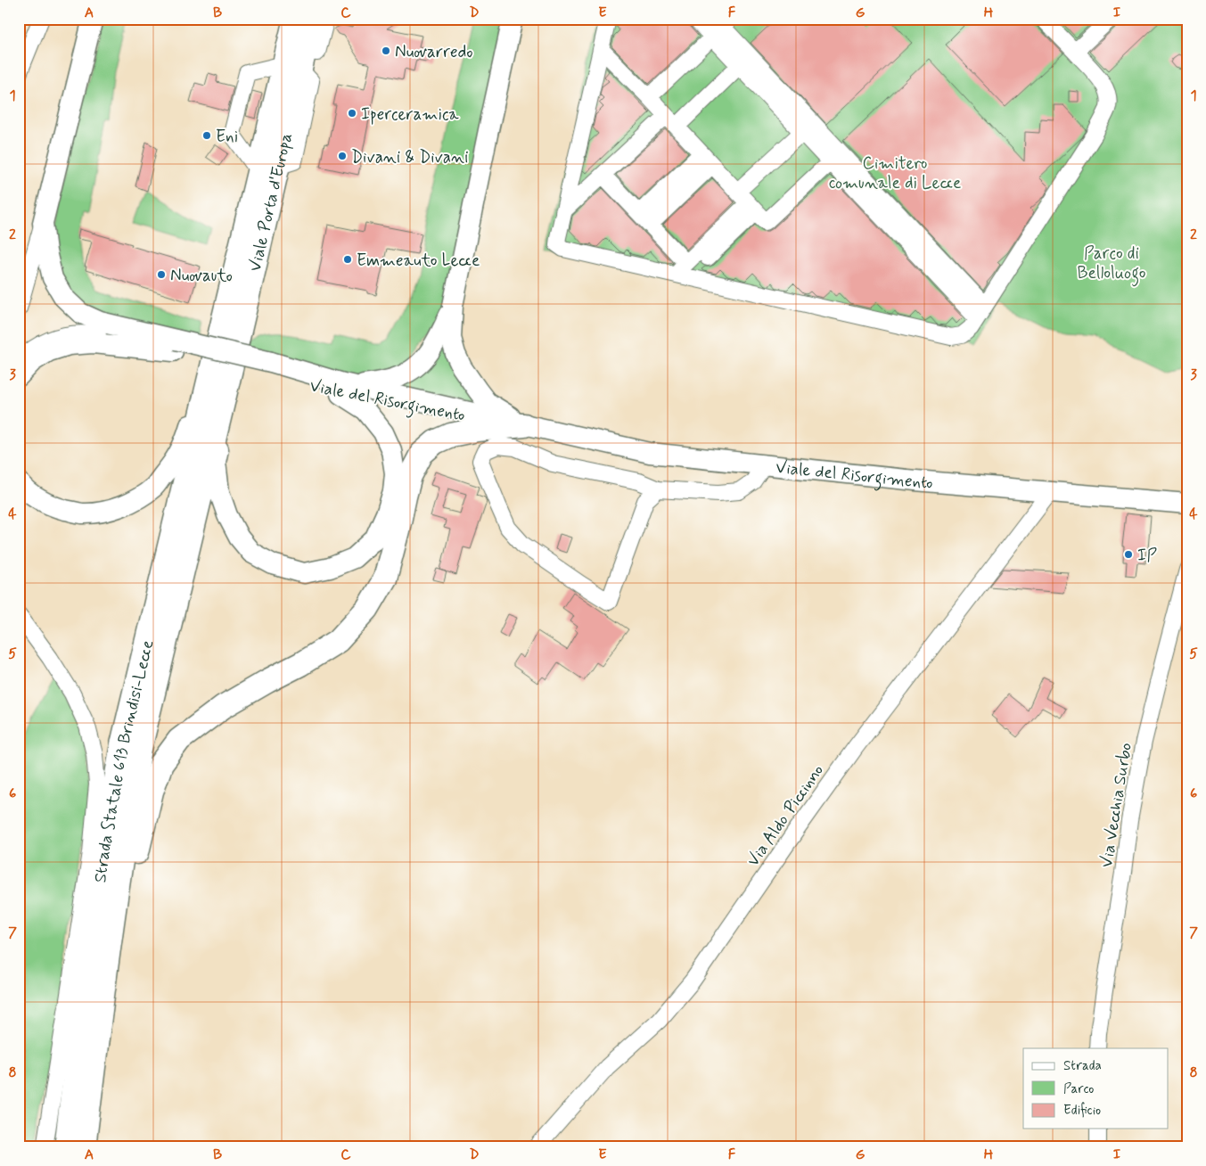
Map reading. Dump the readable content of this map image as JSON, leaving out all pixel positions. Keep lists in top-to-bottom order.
{
  "streets": {
    "highway": ["Viale Porta d'Europa", "Strada Statale 613 Brindisi-Lecce"],
    "main road": ["Viale del Risorgimento"],
    "street": ["Via Vecchia Surbo", "Via Aldo Piccinno"]
  },
  "crossings": [
    ["Viale Porta d'Europa", "Strada Statale 613 Brindisi-Lecce"],
    ["Viale del Risorgimento", "Via Aldo Piccinno"]
  ],
  "parks": ["Cimitero comunale di Lecce", "Parco di Belloluogo"],
  "places": [
    "Nuovarredo",
    "Iperceramica",
    "Eni",
    "Divani & Divani",
    "Emmeauto Lecce",
    "Nuovauto",
    "IP"
  ],
  "legend": ["Strada", "Parco", "Edificio"],
  "grid": {
    "columns": [
      "A",
      "B",
      "C",
      "D",
      "E",
      "F",
      "G",
      "H",
      "I"
    ],
    "rows": [
      "1",
      "2",
      "3",
      "4",
      "5",
      "6",
      "7",
      "8"
    ]
  }
}
